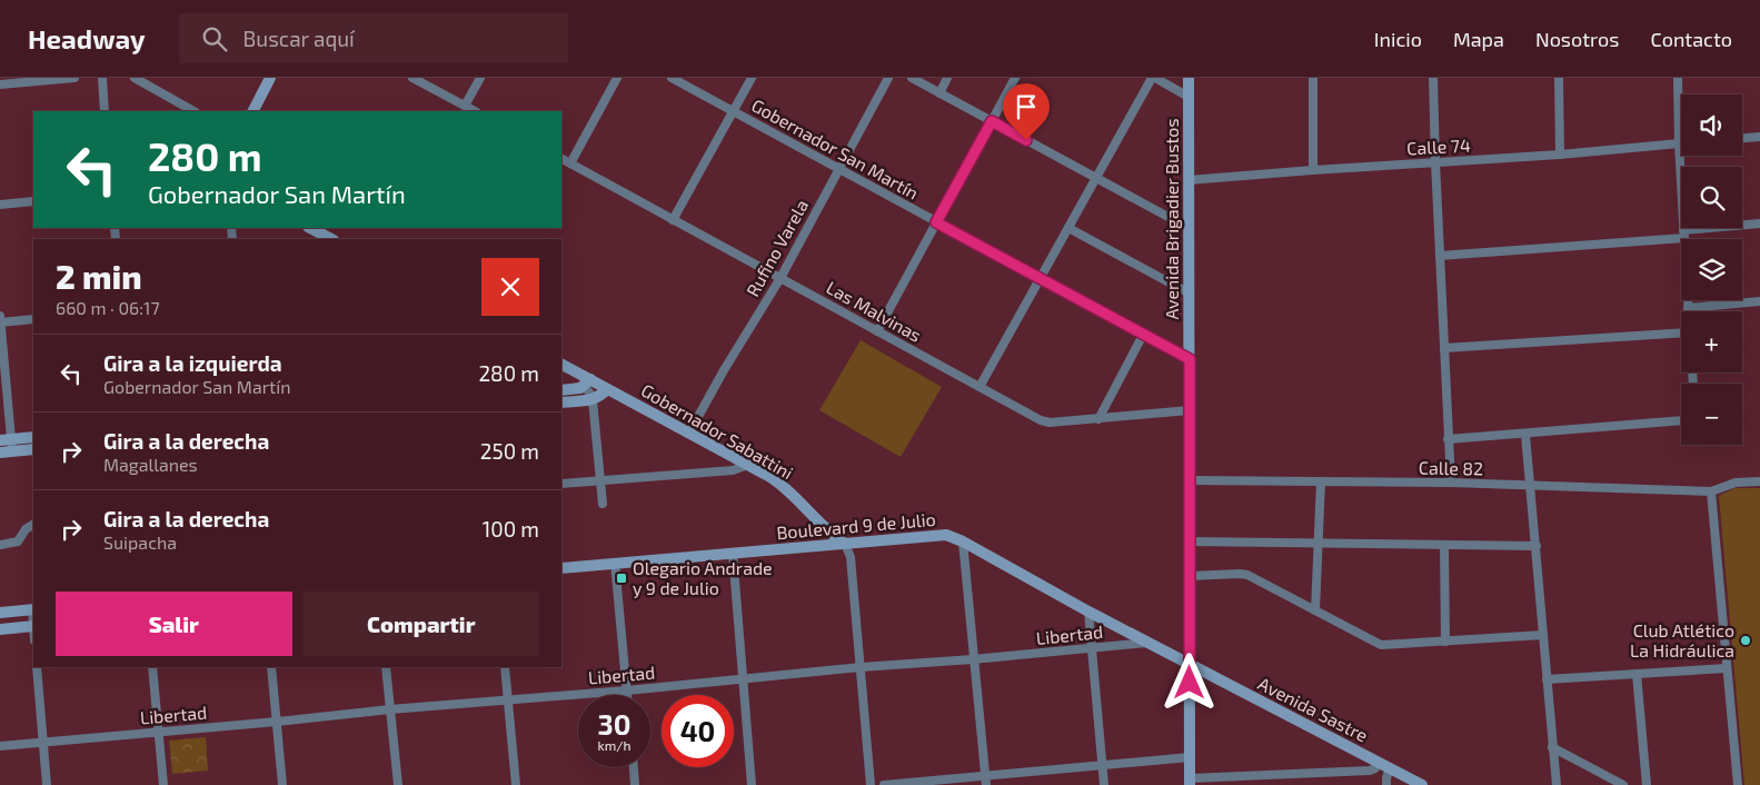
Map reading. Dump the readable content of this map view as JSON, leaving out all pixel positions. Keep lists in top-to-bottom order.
{
  "streets": {
    "main road": [
      "Avenida Brigadier Bustos",
      "Gobernador Sabattini",
      "Boulevard 9 de Julio",
      "Avenida Sastre"
    ],
    "street": [
      "Calle 74",
      "Gobernador San Martín",
      "Rufino Varela",
      "Las Malvinas",
      "Calle 82",
      "Libertad"
    ]
  },
  "crossings": [
    ["Calle 74", "Avenida Brigadier Bustos"],
    ["Gobernador San Martín", "Avenida Brigadier Bustos"],
    ["Gobernador San Martín", "Rufino Varela"],
    ["Avenida Brigadier Bustos", "Las Malvinas"],
    ["Avenida Brigadier Bustos", "Calle 82"],
    ["Avenida Brigadier Bustos", "Boulevard 9 de Julio"],
    ["Avenida Brigadier Bustos", "Avenida Sastre"],
    ["Rufino Varela", "Las Malvinas"],
    ["Rufino Varela", "Gobernador Sabattini"],
    ["Gobernador Sabattini", "Boulevard 9 de Julio"],
    ["Boulevard 9 de Julio", "Libertad"],
    ["Boulevard 9 de Julio", "Avenida Sastre"]
  ],
  "places": {
    "transit": ["Olegario Andrade y 9 de Julio"],
    "other": ["Club Atlético La Hidráulica"]
  },
  "page": {
    "header": "Headway",
    "search": "Buscar aquí",
    "nav": [
      "Inicio",
      "Mapa",
      "Nosotros",
      "Contacto"
    ],
    "map_buttons": ["+", "−"],
    "turn": ["280 m", "Gobernador San Martín"],
    "heading": ["2 min", "660 m · 06:17"],
    "list": [
      {
        "name": "Gira a la izquierda",
        "note": "Gobernador San Martín",
        "value": "280 m"
      },
      {
        "name": "Gira a la derecha",
        "note": "Magallanes",
        "value": "250 m"
      },
      {
        "name": "Gira a la derecha",
        "note": "Suipacha",
        "value": "100 m"
      }
    ],
    "buttons": ["Salir", "Compartir"],
    "speed": "30 km/h",
    "limit": "40"
  }
}
